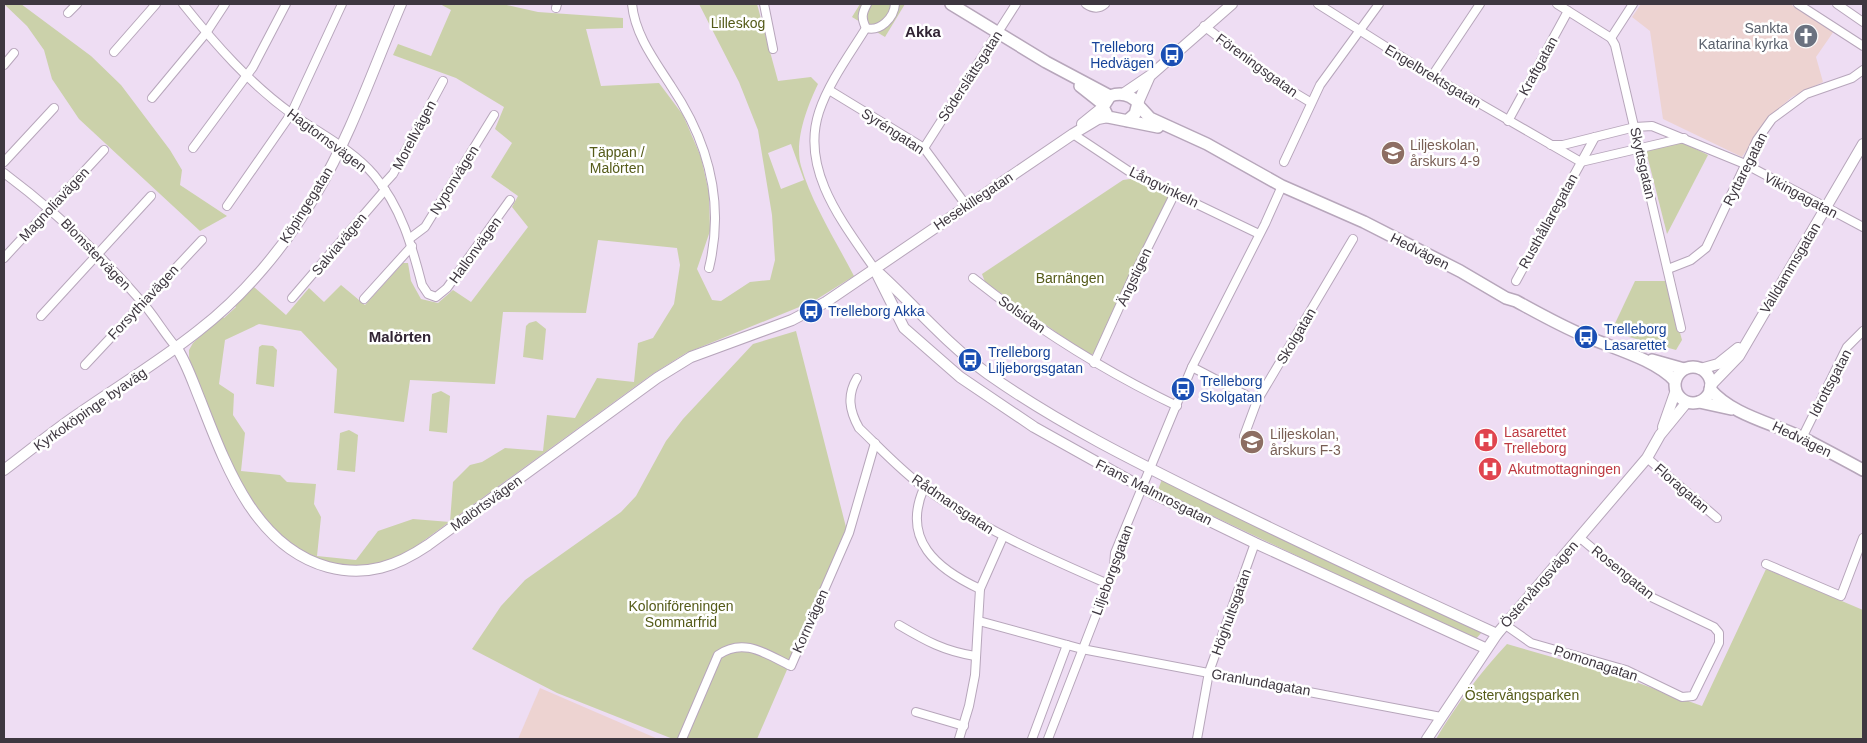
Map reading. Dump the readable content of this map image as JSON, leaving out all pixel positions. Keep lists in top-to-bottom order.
{
  "streets": {
    "main road": ["Hedvägen"],
    "street": [
      "Föreningsgatan",
      "Kraftgatan",
      "Söderslättsgatan",
      "Engelbrektsgatan",
      "Syréngatan",
      "Morellvägen",
      "Hagtornsvägen",
      "Skyttsgatan",
      "Ryttaregatan",
      "Nyponvägen",
      "Långvinkeln",
      "Vikingagatan",
      "Hesekillegatan",
      "Magnoliavägen",
      "Köpingegatan",
      "Rusthållaregatan",
      "Salviavägen",
      "Hallonvägen",
      "Blomstervägen",
      "Valldammsgatan",
      "Ängstigen",
      "Forsythiavägen",
      "Solsidan",
      "Skolgatan",
      "Idrottsgatan",
      "Kyrkoköpinge byaväg",
      "Floragatan",
      "Frans Malmrosgatan",
      "Malörtsvägen",
      "Rådmansgatan",
      "Liljeborgsgatan",
      "Rosengatan",
      "Östervångsvägen",
      "Höghultsgatan",
      "Kornvägen",
      "Pomonagatan",
      "Granlundagatan"
    ]
  },
  "crossings": [
    ["Kraftgatan", "Engelbrektsgatan"],
    ["Söderslättsgatan", "Syréngatan"],
    ["Söderslättsgatan", "Hedvägen"],
    ["Engelbrektsgatan", "Rusthållaregatan"],
    ["Syréngatan", "Hesekillegatan"],
    ["Syréngatan", "Frans Malmrosgatan"],
    ["Morellvägen", "Hagtornsvägen"],
    ["Morellvägen", "Salviavägen"],
    ["Hagtornsvägen", "Nyponvägen"],
    ["Hagtornsvägen", "Köpingegatan"],
    ["Hagtornsvägen", "Salviavägen"],
    ["Hagtornsvägen", "Hallonvägen"],
    ["Skyttsgatan", "Ryttaregatan"],
    ["Skyttsgatan", "Vikingagatan"],
    ["Ryttaregatan", "Vikingagatan"],
    ["Långvinkeln", "Hesekillegatan"],
    ["Långvinkeln", "Ängstigen"],
    ["Långvinkeln", "Liljeborgsgatan"],
    ["Vikingagatan", "Valldammsgatan"],
    ["Hesekillegatan", "Hedvägen"],
    ["Hesekillegatan", "Frans Malmrosgatan"],
    ["Hesekillegatan", "Malörtsvägen"],
    ["Magnoliavägen", "Blomstervägen"],
    ["Köpingegatan", "Blomstervägen"],
    ["Köpingegatan", "Kyrkoköpinge byaväg"],
    ["Köpingegatan", "Malörtsvägen"],
    ["Hedvägen", "Valldammsgatan"],
    ["Hedvägen", "Idrottsgatan"],
    ["Hedvägen", "Liljeborgsgatan"],
    ["Hedvägen", "Östervångsvägen"],
    ["Blomstervägen", "Forsythiavägen"],
    ["Blomstervägen", "Kyrkoköpinge byaväg"],
    ["Blomstervägen", "Malörtsvägen"],
    ["Valldammsgatan", "Östervångsvägen"],
    ["Ängstigen", "Solsidan"],
    ["Solsidan", "Liljeborgsgatan"],
    ["Kyrkoköpinge byaväg", "Malörtsvägen"],
    ["Floragatan", "Östervångsvägen"],
    ["Frans Malmrosgatan", "Malörtsvägen"],
    ["Frans Malmrosgatan", "Liljeborgsgatan"],
    ["Frans Malmrosgatan", "Östervångsvägen"],
    ["Frans Malmrosgatan", "Höghultsgatan"],
    ["Rådmansgatan", "Liljeborgsgatan"],
    ["Rådmansgatan", "Kornvägen"],
    ["Liljeborgsgatan", "Granlundagatan"],
    ["Rosengatan", "Östervångsvägen"],
    ["Rosengatan", "Pomonagatan"],
    ["Östervångsvägen", "Pomonagatan"],
    ["Östervångsvägen", "Granlundagatan"],
    ["Höghultsgatan", "Granlundagatan"]
  ],
  "districts": ["Akka", "Malörten"],
  "parks": [
    "Lilleskog",
    "Täppan / Malörten",
    "Barnängen",
    "Koloniföreningen Sommarfrid",
    "Östervångsparken"
  ],
  "places": {
    "church": ["Sankta Katarina kyrka"],
    "bus stop": [
      "Trelleborg Hedvägen",
      "Trelleborg Akka",
      "Trelleborg Lasarettet",
      "Trelleborg Liljeborgsgatan",
      "Trelleborg Skolgatan"
    ],
    "school or university": ["Liljeskolan, årskurs 4-9", "Liljeskolan, årskurs F-3"],
    "hospital": ["Lasarettet Trelleborg", "Akutmottagningen"]
  }
}
